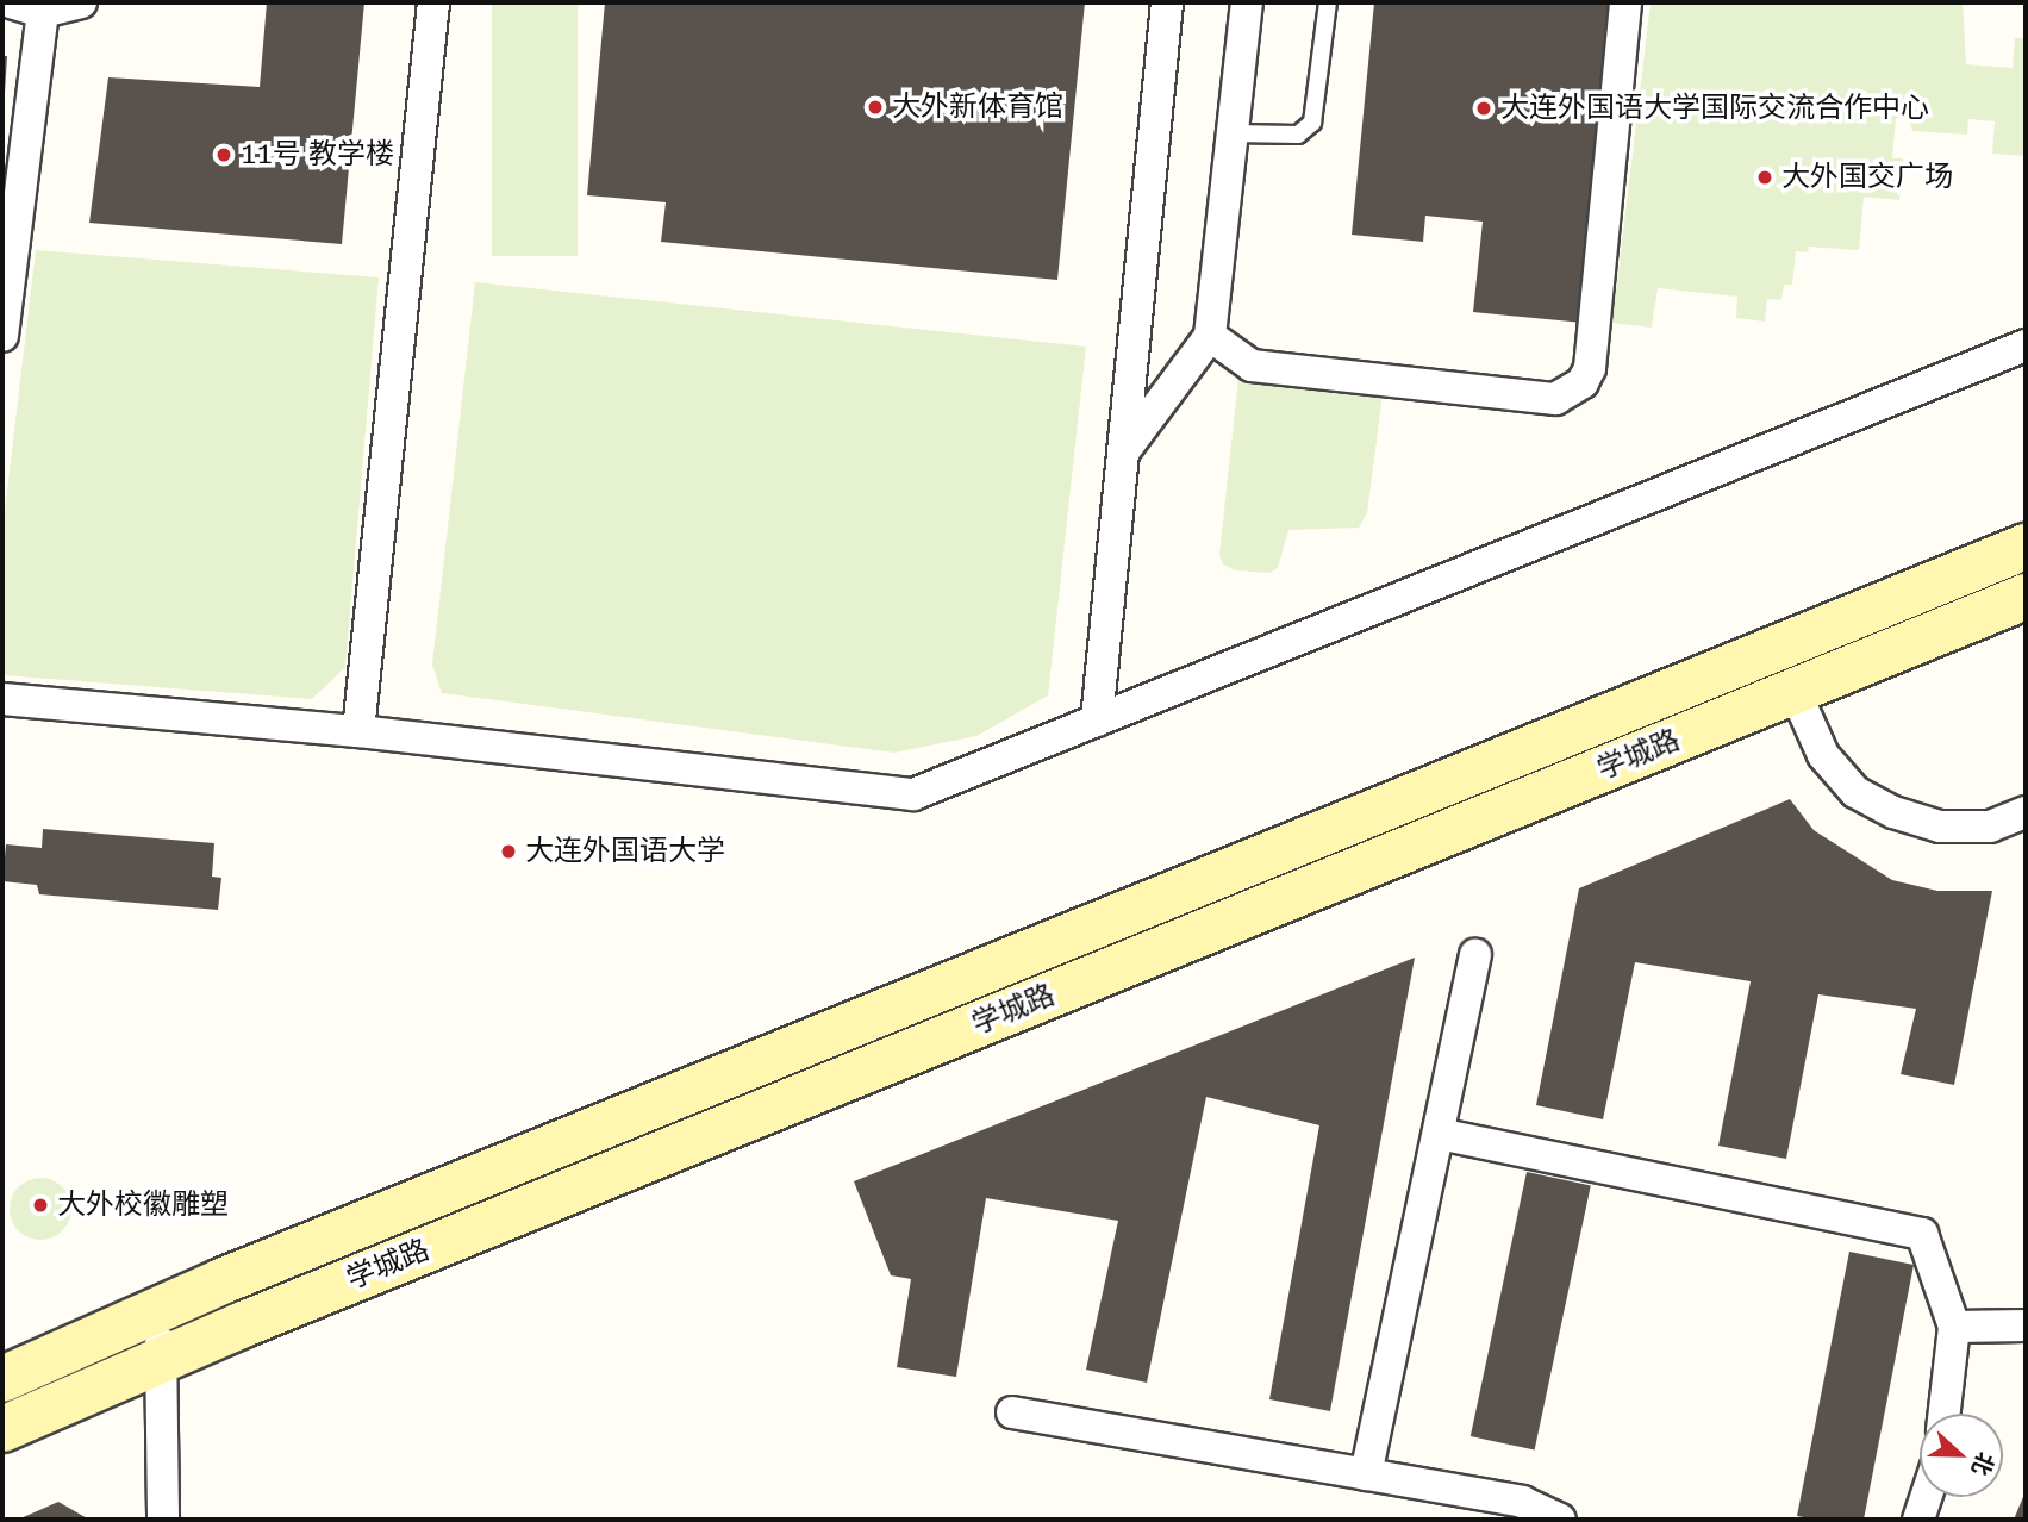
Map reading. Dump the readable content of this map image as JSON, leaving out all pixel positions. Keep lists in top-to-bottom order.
{
  "streets": {
    "main road": ["学城路"]
  },
  "places": [
    "大外新体育馆",
    "大连外国语大学国际交流合作中心",
    "11号 教学楼",
    "大外国交广场",
    "大连外国语大学",
    "大外校徽雕塑"
  ],
  "north": "right"
}
